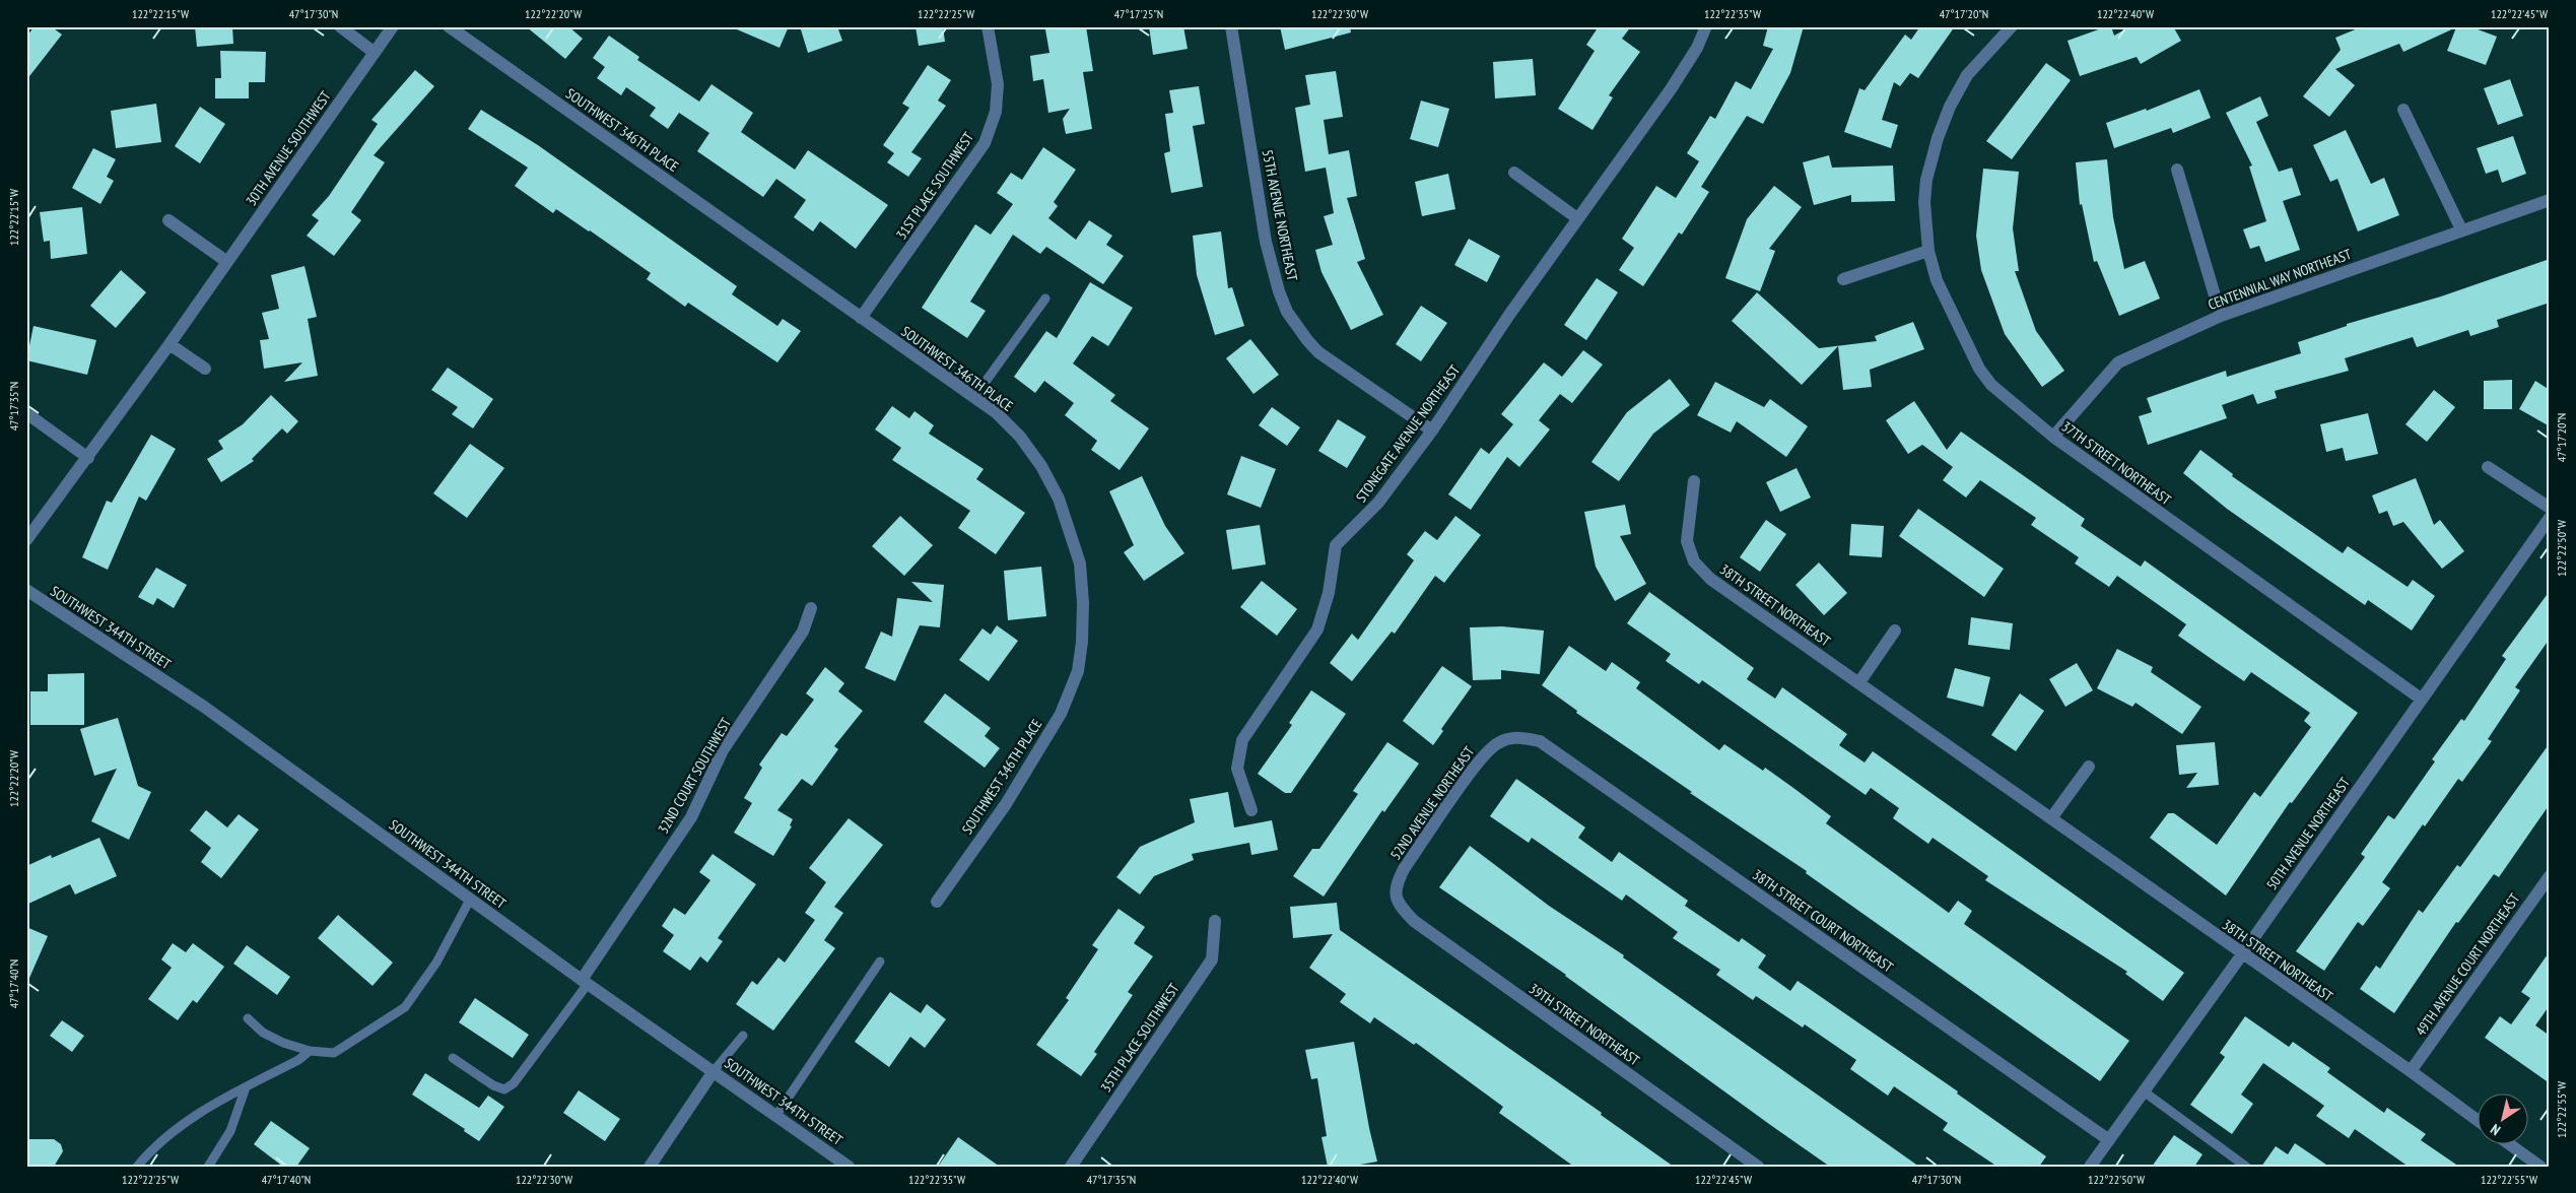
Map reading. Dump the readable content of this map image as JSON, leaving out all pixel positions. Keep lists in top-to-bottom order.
{
  "streets": {
    "street": [
      "SOUTHWEST 346TH PLACE",
      "30TH AVENUE SOUTHWEST",
      "31ST PLACE SOUTHWEST",
      "55TH AVENUE NORTHEAST",
      "CENTENNIAL WAY NORTHEAST",
      "STONEGATE AVENUE NORTHEAST",
      "37TH STREET NORTHEAST",
      "38TH STREET NORTHEAST",
      "SOUTHWEST 344TH STREET",
      "32ND COURT SOUTHWEST",
      "52ND AVENUE NORTHEAST",
      "50TH AVENUE NORTHEAST",
      "38TH STREET COURT NORTHEAST",
      "49TH AVENUE COURT NORTHEAST",
      "39TH STREET NORTHEAST",
      "35TH PLACE SOUTHWEST"
    ]
  },
  "crossings": [
    ["SOUTHWEST 346TH PLACE", "31ST PLACE SOUTHWEST"],
    ["55TH AVENUE NORTHEAST", "STONEGATE AVENUE NORTHEAST"],
    ["CENTENNIAL WAY NORTHEAST", "37TH STREET NORTHEAST"],
    ["37TH STREET NORTHEAST", "50TH AVENUE NORTHEAST"],
    ["38TH STREET NORTHEAST", "50TH AVENUE NORTHEAST"],
    ["38TH STREET NORTHEAST", "49TH AVENUE COURT NORTHEAST"],
    ["SOUTHWEST 344TH STREET", "32ND COURT SOUTHWEST"],
    ["52ND AVENUE NORTHEAST", "38TH STREET COURT NORTHEAST"],
    ["52ND AVENUE NORTHEAST", "39TH STREET NORTHEAST"],
    ["50TH AVENUE NORTHEAST", "38TH STREET COURT NORTHEAST"]
  ],
  "north": "bottom left",
  "coordinates": [
    "122°22'15\"W",
    "47°17'30\"N",
    "122°22'20\"W",
    "122°22'25\"W",
    "47°17'25\"N",
    "122°22'30\"W",
    "122°22'35\"W",
    "47°17'20\"N",
    "122°22'40\"W",
    "122°22'45\"W",
    "47°17'35\"N",
    "122°22'50\"W",
    "47°17'40\"N",
    "122°22'55\"W"
  ]
}
